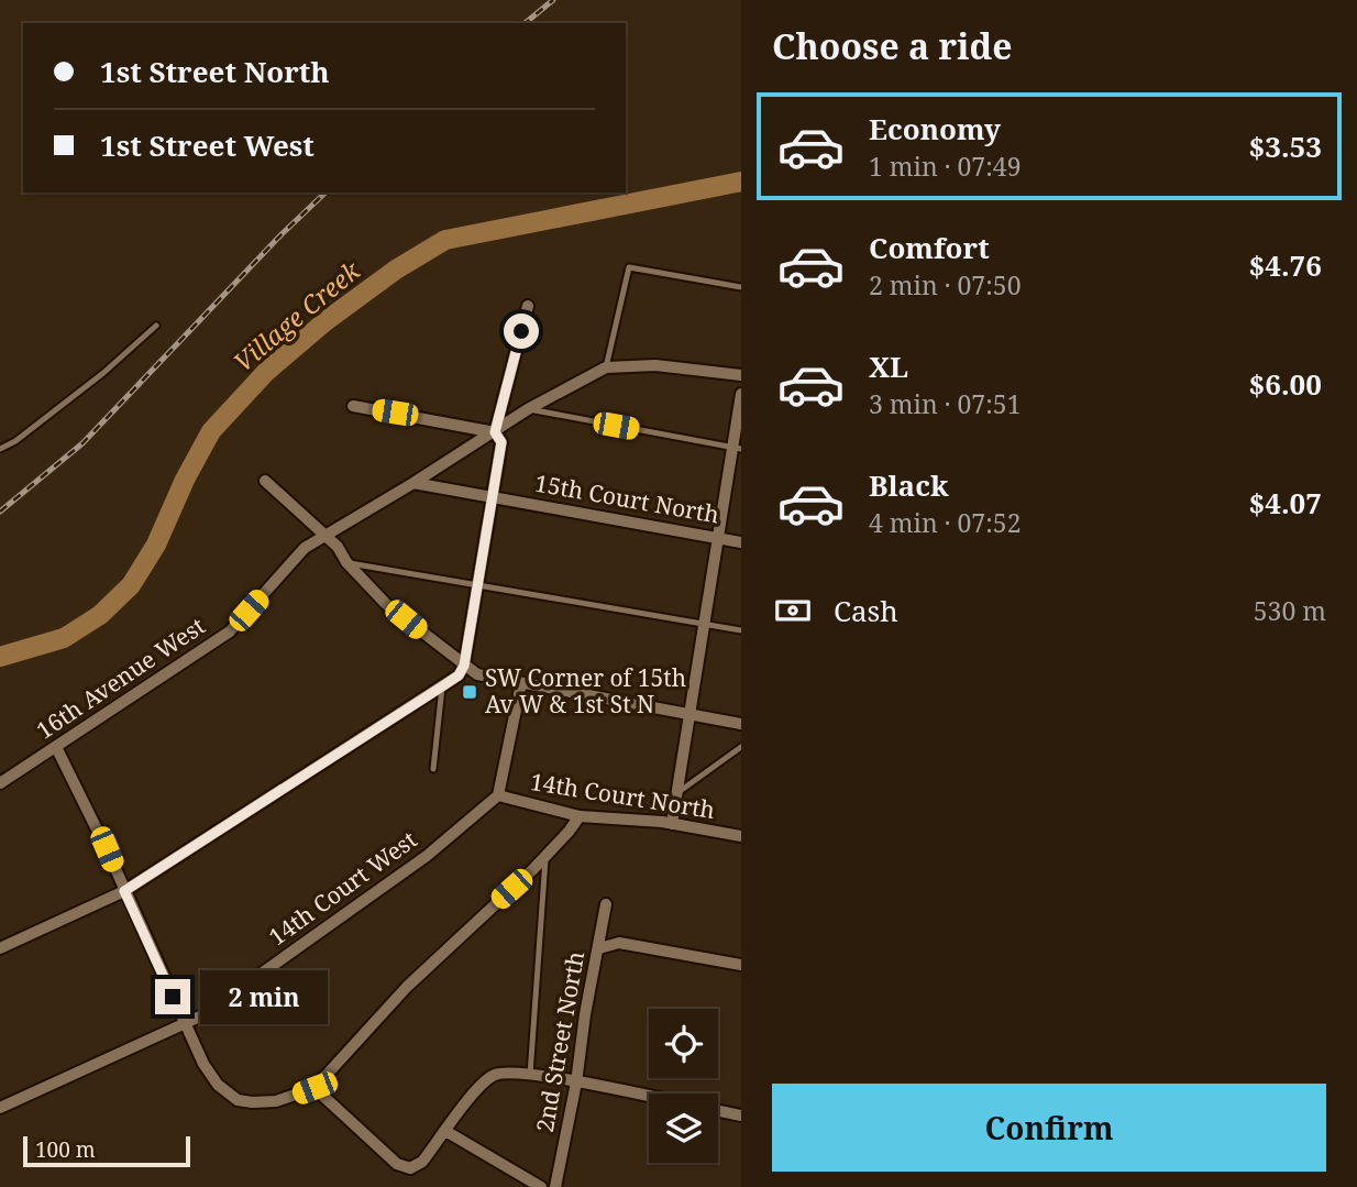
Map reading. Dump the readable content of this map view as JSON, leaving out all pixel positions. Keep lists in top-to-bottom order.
{
  "streets": {
    "street": [
      "15th Court North",
      "16th Avenue West",
      "14th Court North",
      "14th Court West",
      "2nd Street North"
    ]
  },
  "crossings": [
    ["15th Court North", "16th Avenue West"],
    ["14th Court North", "14th Court West"]
  ],
  "water": ["Village Creek"],
  "places": {
    "transit": ["SW Corner of 15th Av W & 1st St N"]
  },
  "scale_bar": "100 m",
  "page": {
    "heading": "Choose a ride",
    "banner": ["1st Street North", "1st Street West"],
    "list": [
      {
        "name": "Economy",
        "note": "1 min · 07:49",
        "value": "$3.53"
      },
      {
        "name": "Comfort",
        "note": "2 min · 07:50",
        "value": "$4.76"
      },
      {
        "name": "XL",
        "note": "3 min · 07:51",
        "value": "$6.00"
      },
      {
        "name": "Black",
        "note": "4 min · 07:52",
        "value": "$4.07"
      }
    ],
    "pay": ["Cash", "530 m"],
    "bubble": "2 min",
    "buttons": "Confirm",
    "scale": "100 m"
  }
}
